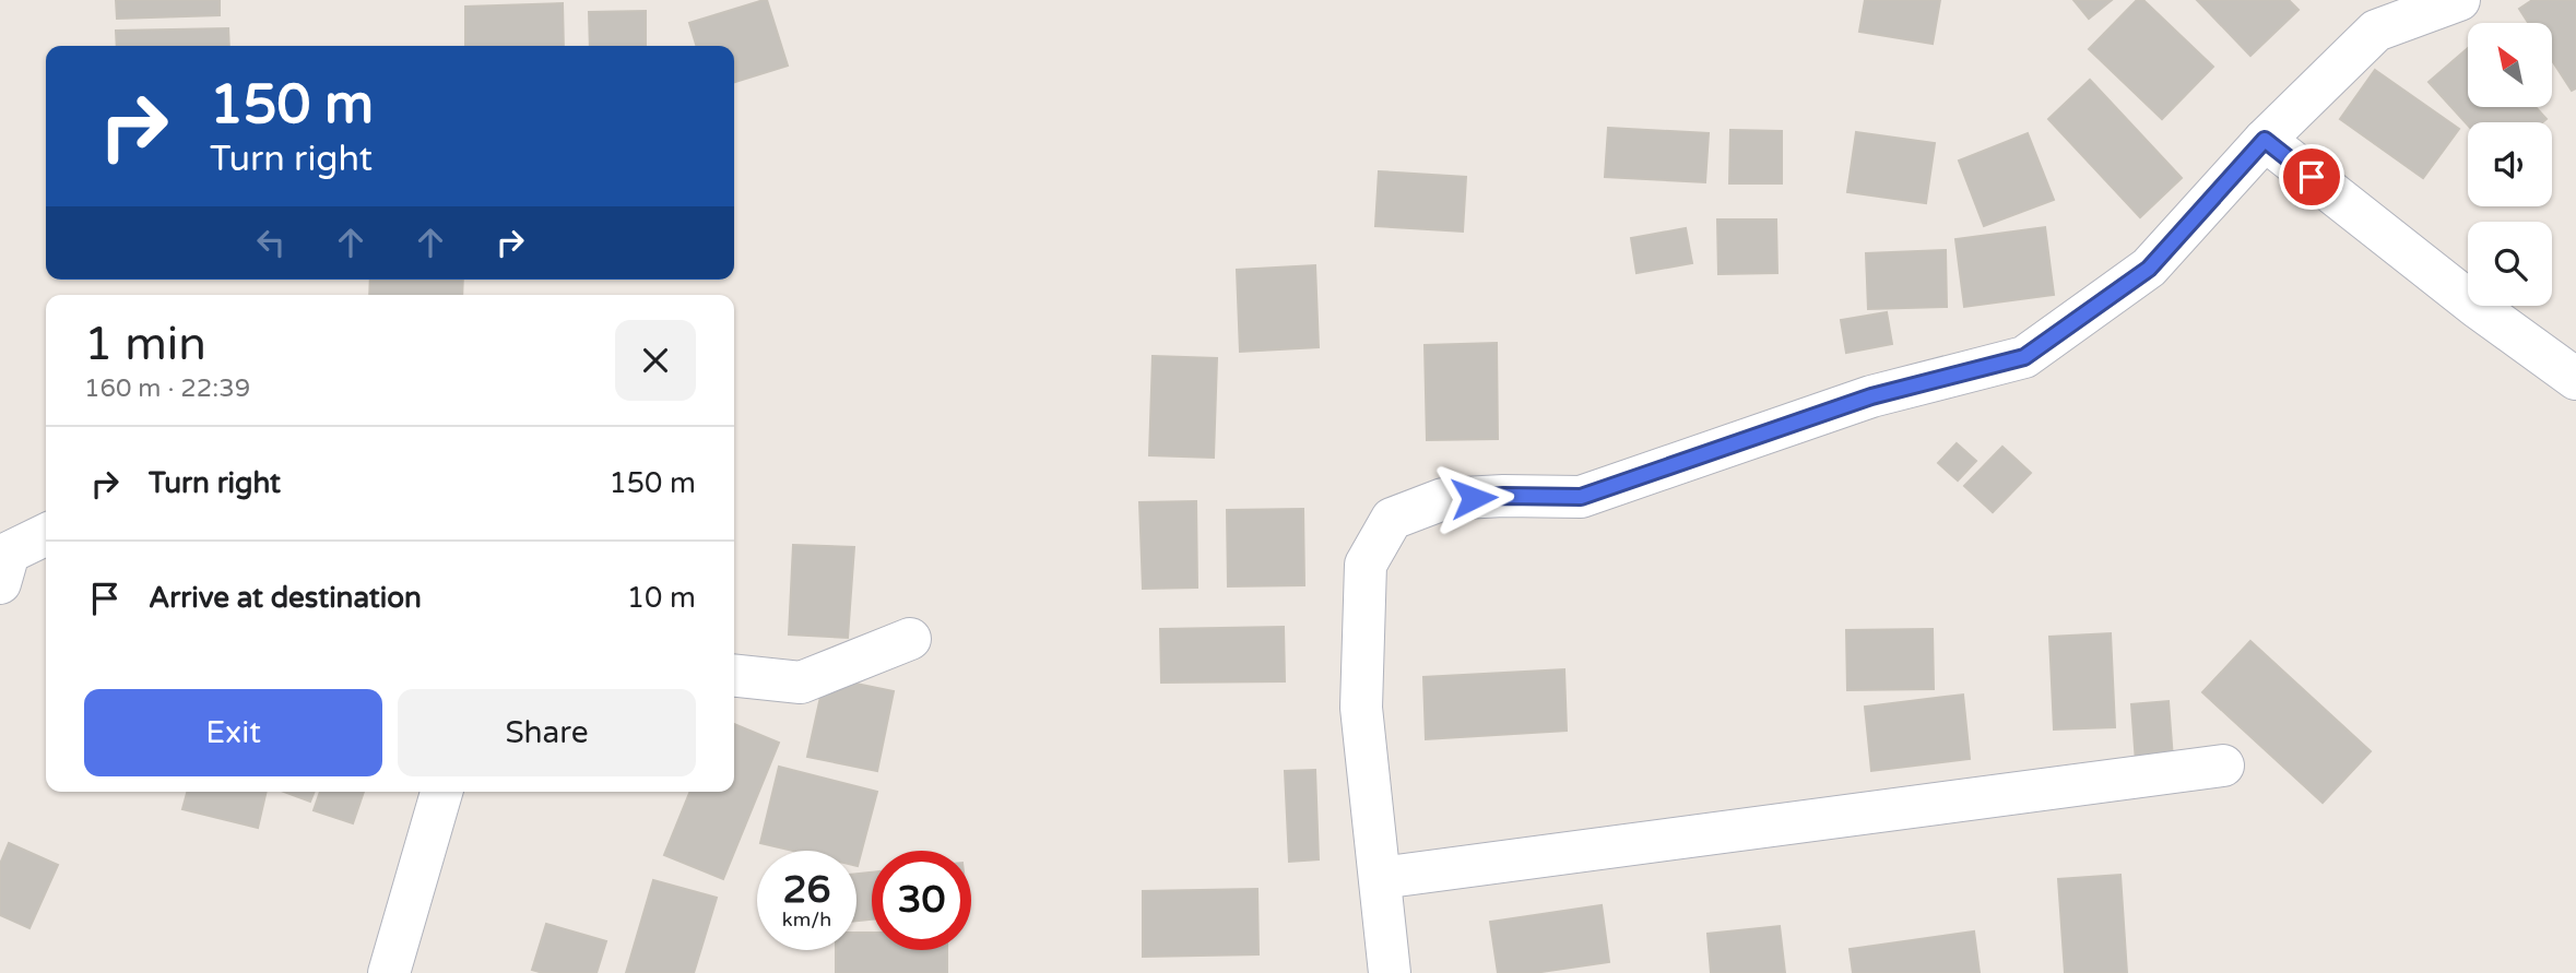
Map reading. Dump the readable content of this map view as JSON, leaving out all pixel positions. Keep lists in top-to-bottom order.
{
  "north": "top left",
  "page": {
    "turn": ["150 m", "Turn right"],
    "heading": ["1 min", "160 m · 22:39"],
    "list": [
      {
        "name": "Turn right",
        "value": "150 m"
      },
      {
        "name": "Arrive at destination",
        "value": "10 m"
      }
    ],
    "buttons": ["Exit", "Share"],
    "speed": "26 km/h",
    "limit": "30"
  }
}
